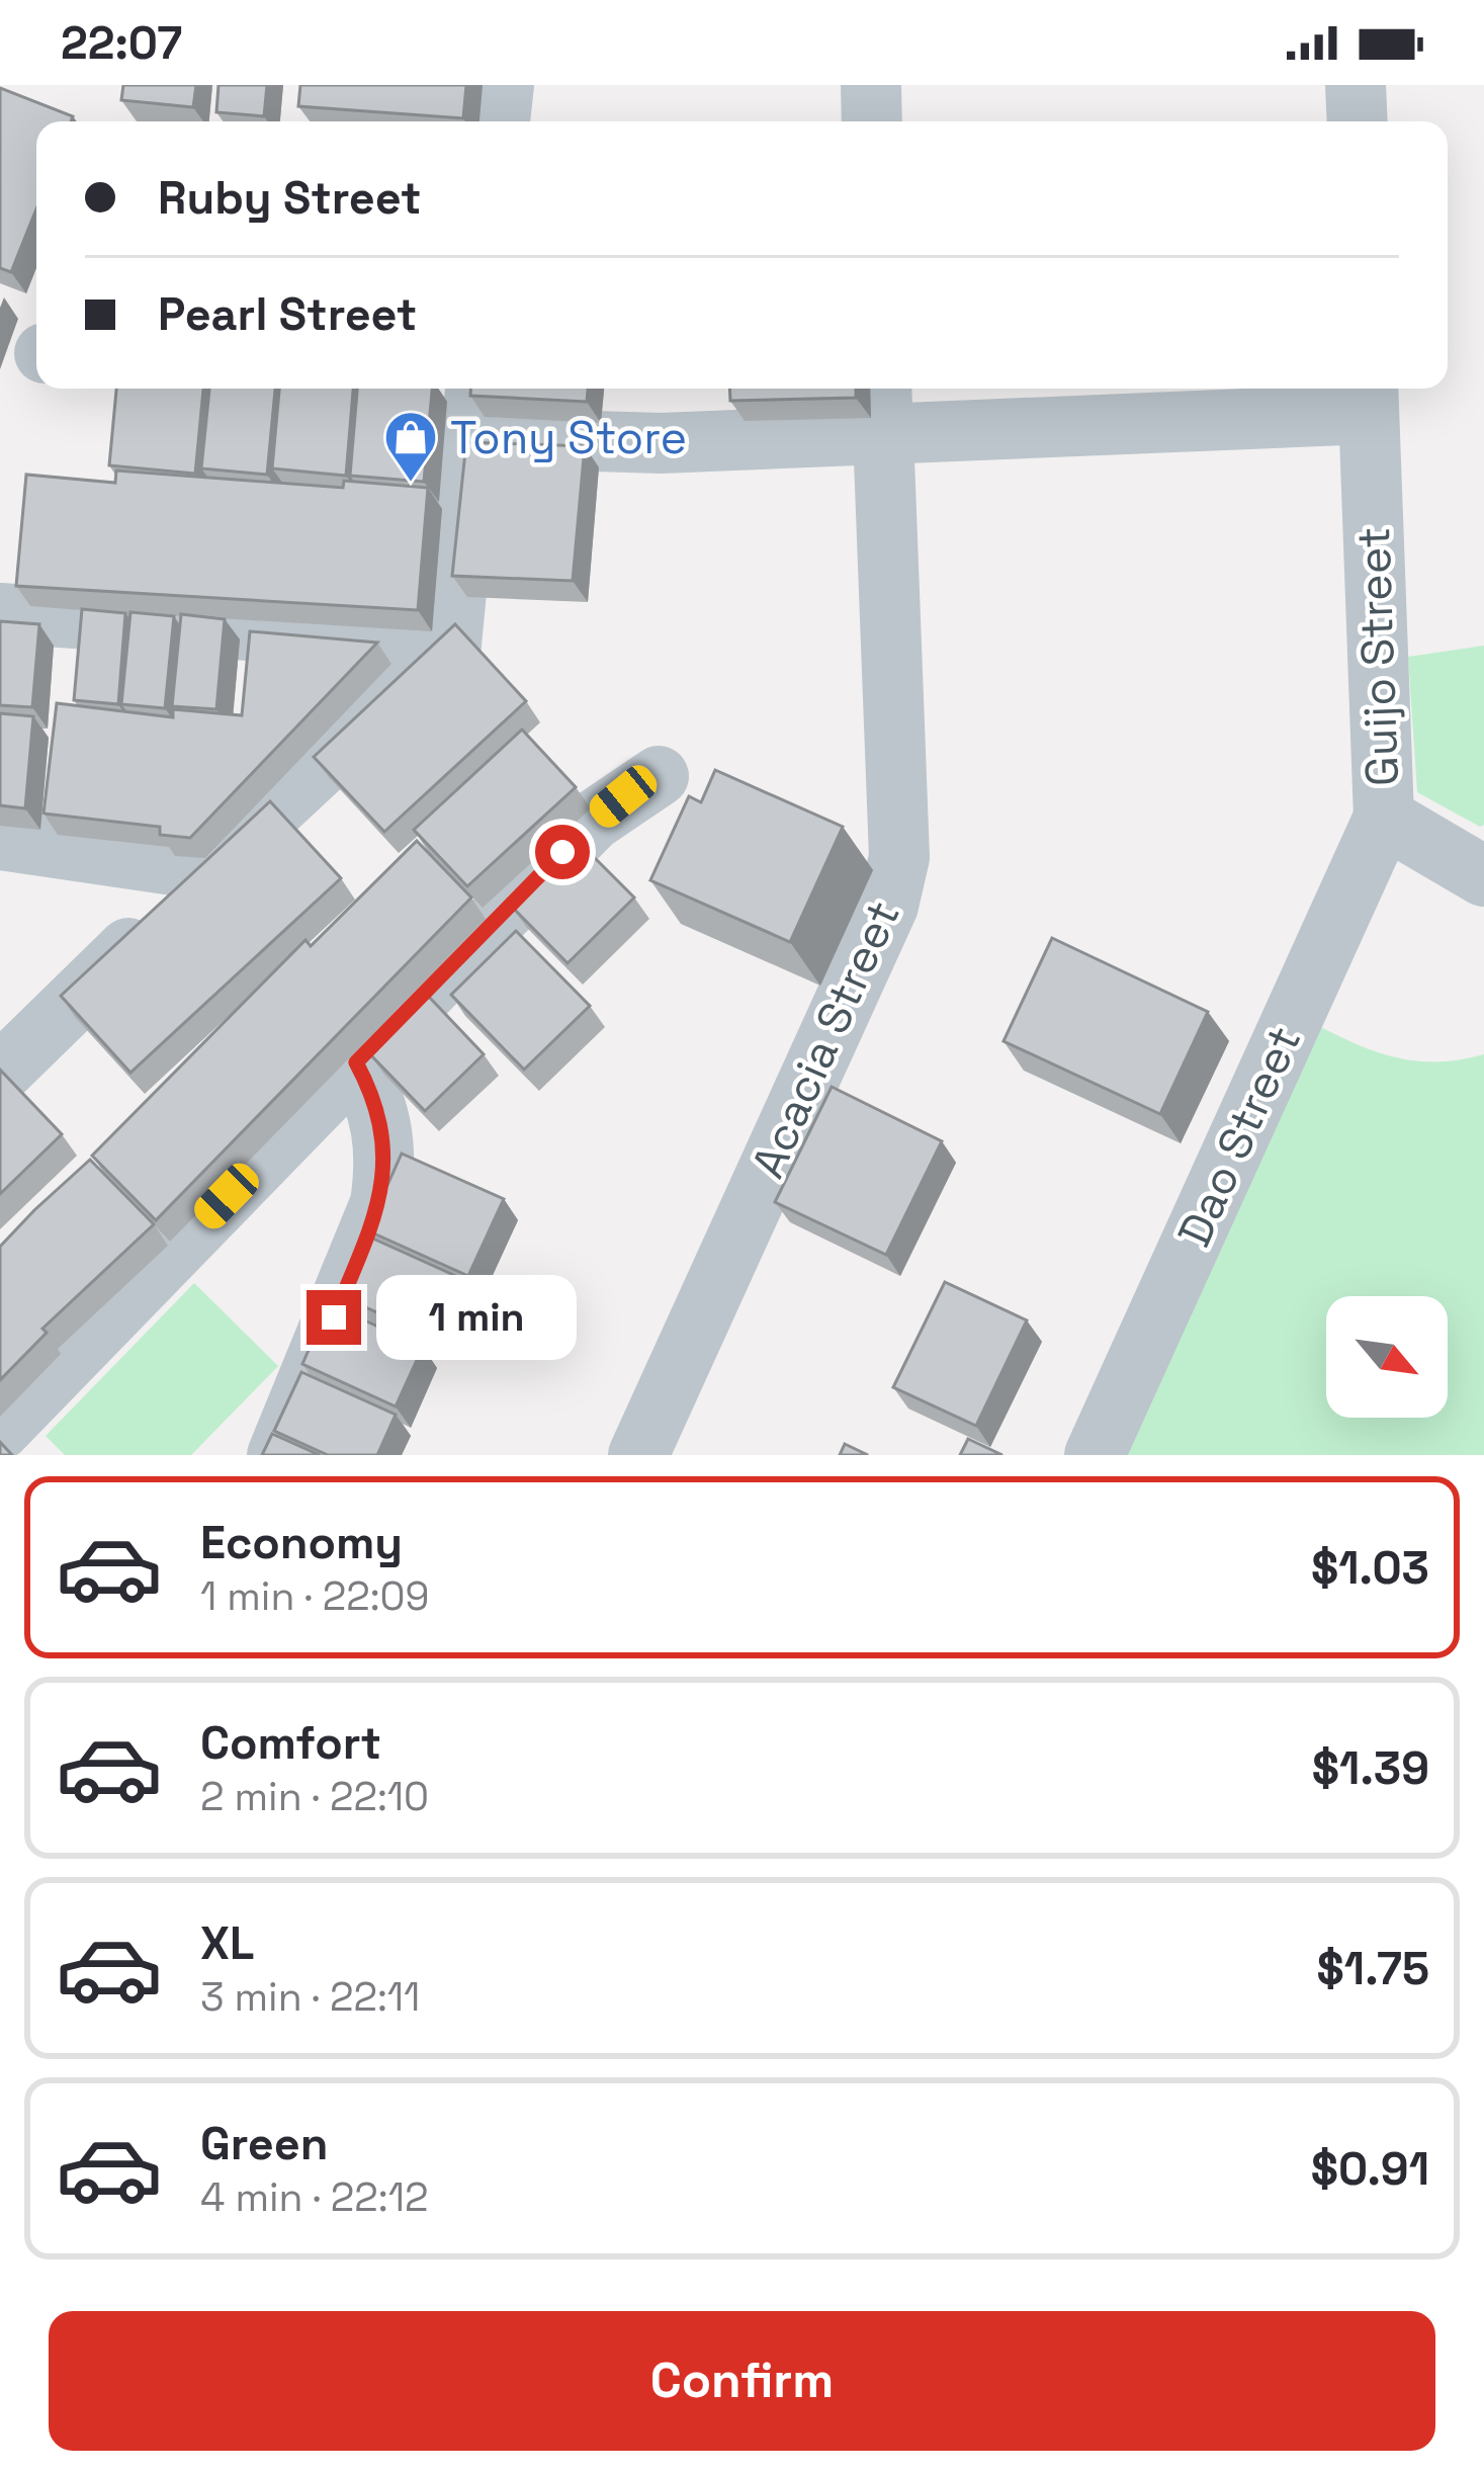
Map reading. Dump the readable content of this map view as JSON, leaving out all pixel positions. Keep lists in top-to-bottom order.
{
  "streets": {
    "street": ["Guijo Street", "Acacia Street", "Dao Street"]
  },
  "crossings": [
    ["Guijo Street", "Dao Street"]
  ],
  "places": {
    "shop": ["Tony Store"]
  },
  "north": "bottom right",
  "page": {
    "status": "22:07",
    "banner": ["Ruby Street", "Pearl Street"],
    "bubble": "1 min",
    "list": [
      {
        "name": "Economy",
        "note": "1 min · 22:09",
        "value": "$1.03"
      },
      {
        "name": "Comfort",
        "note": "2 min · 22:10",
        "value": "$1.39"
      },
      {
        "name": "XL",
        "note": "3 min · 22:11",
        "value": "$1.75"
      },
      {
        "name": "Green",
        "note": "4 min · 22:12",
        "value": "$0.91"
      }
    ],
    "buttons": "Confirm"
  }
}
